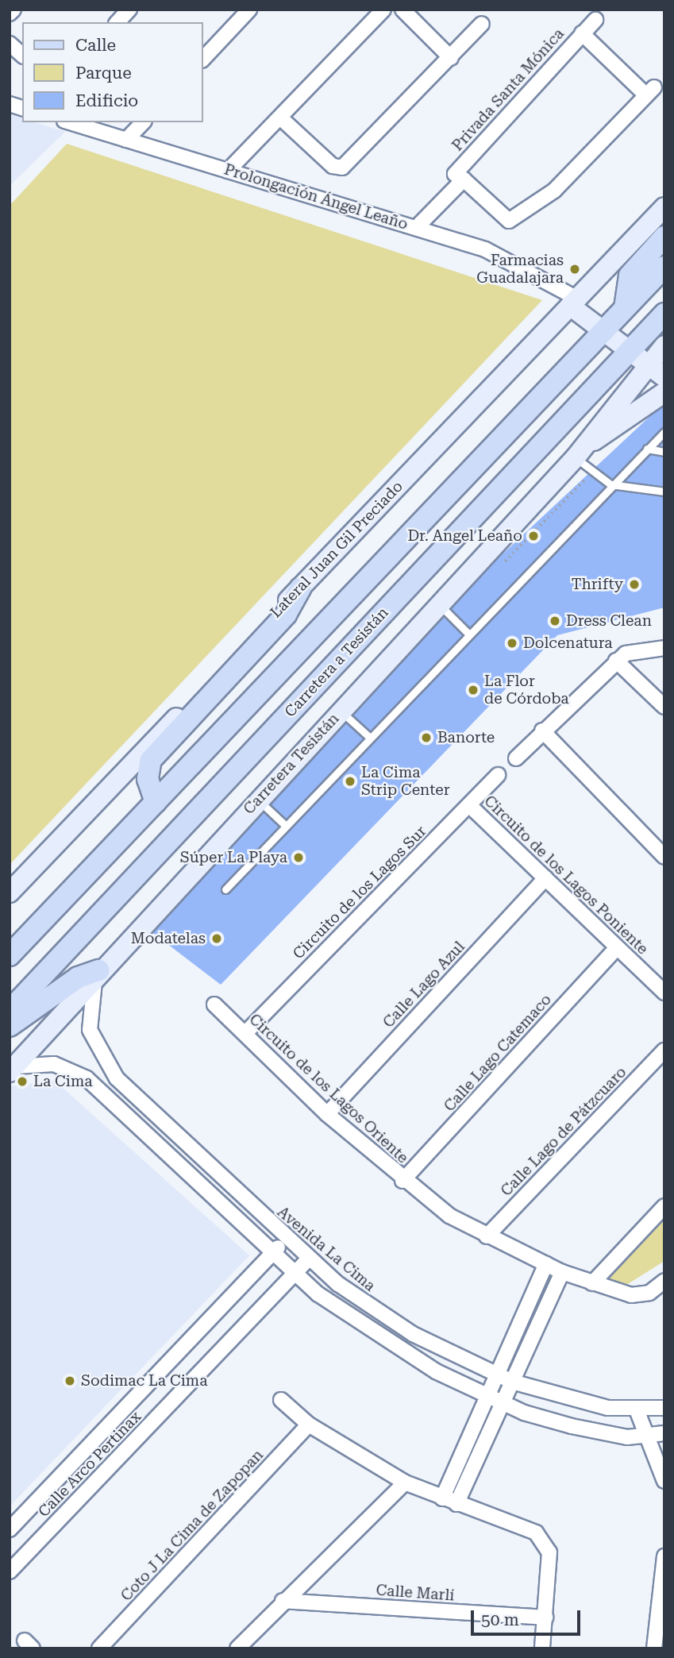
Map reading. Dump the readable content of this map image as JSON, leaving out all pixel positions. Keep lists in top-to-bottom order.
{
  "streets": {
    "main road": [
      "Prolongación Ángel Leaño",
      "Lateral Juan Gil Preciado",
      "Carretera a Tesistán",
      "Carretera Tesistán"
    ],
    "street": [
      "Privada Santa Mónica",
      "Circuito de los Lagos Poniente",
      "Circuito de los Lagos Sur",
      "Calle Lago Azul",
      "Calle Lago Catemaco",
      "Circuito de los Lagos Oriente",
      "Calle Lago de Pátzcuaro",
      "Avenida La Cima",
      "Calle Arco Pertinax",
      "Coto J La Cima de Zapopan",
      "Calle Marlí"
    ]
  },
  "crossings": [
    ["Prolongación Ángel Leaño", "Lateral Juan Gil Preciado"],
    ["Prolongación Ángel Leaño", "Carretera a Tesistán"],
    ["Carretera Tesistán", "Avenida La Cima"],
    ["Circuito de los Lagos Poniente", "Circuito de los Lagos Sur"],
    ["Circuito de los Lagos Poniente", "Calle Lago Azul"],
    ["Circuito de los Lagos Poniente", "Calle Lago Catemaco"],
    ["Circuito de los Lagos Sur", "Circuito de los Lagos Oriente"],
    ["Calle Lago Azul", "Circuito de los Lagos Oriente"],
    ["Calle Lago Catemaco", "Circuito de los Lagos Oriente"],
    ["Circuito de los Lagos Oriente", "Calle Lago de Pátzcuaro"],
    ["Avenida La Cima", "Calle Arco Pertinax"]
  ],
  "places": [
    "Farmacias Guadalajara",
    "Dr. Angel Leaño",
    "Thrifty",
    "Dress Clean",
    "Dolcenatura",
    "La Flor de Córdoba",
    "Banorte",
    "La Cima Strip Center",
    "Súper La Playa",
    "Modatelas",
    "La Cima",
    "Sodimac La Cima"
  ],
  "legend": ["Calle", "Parque", "Edificio"],
  "scale_bar": "50 m"
}
